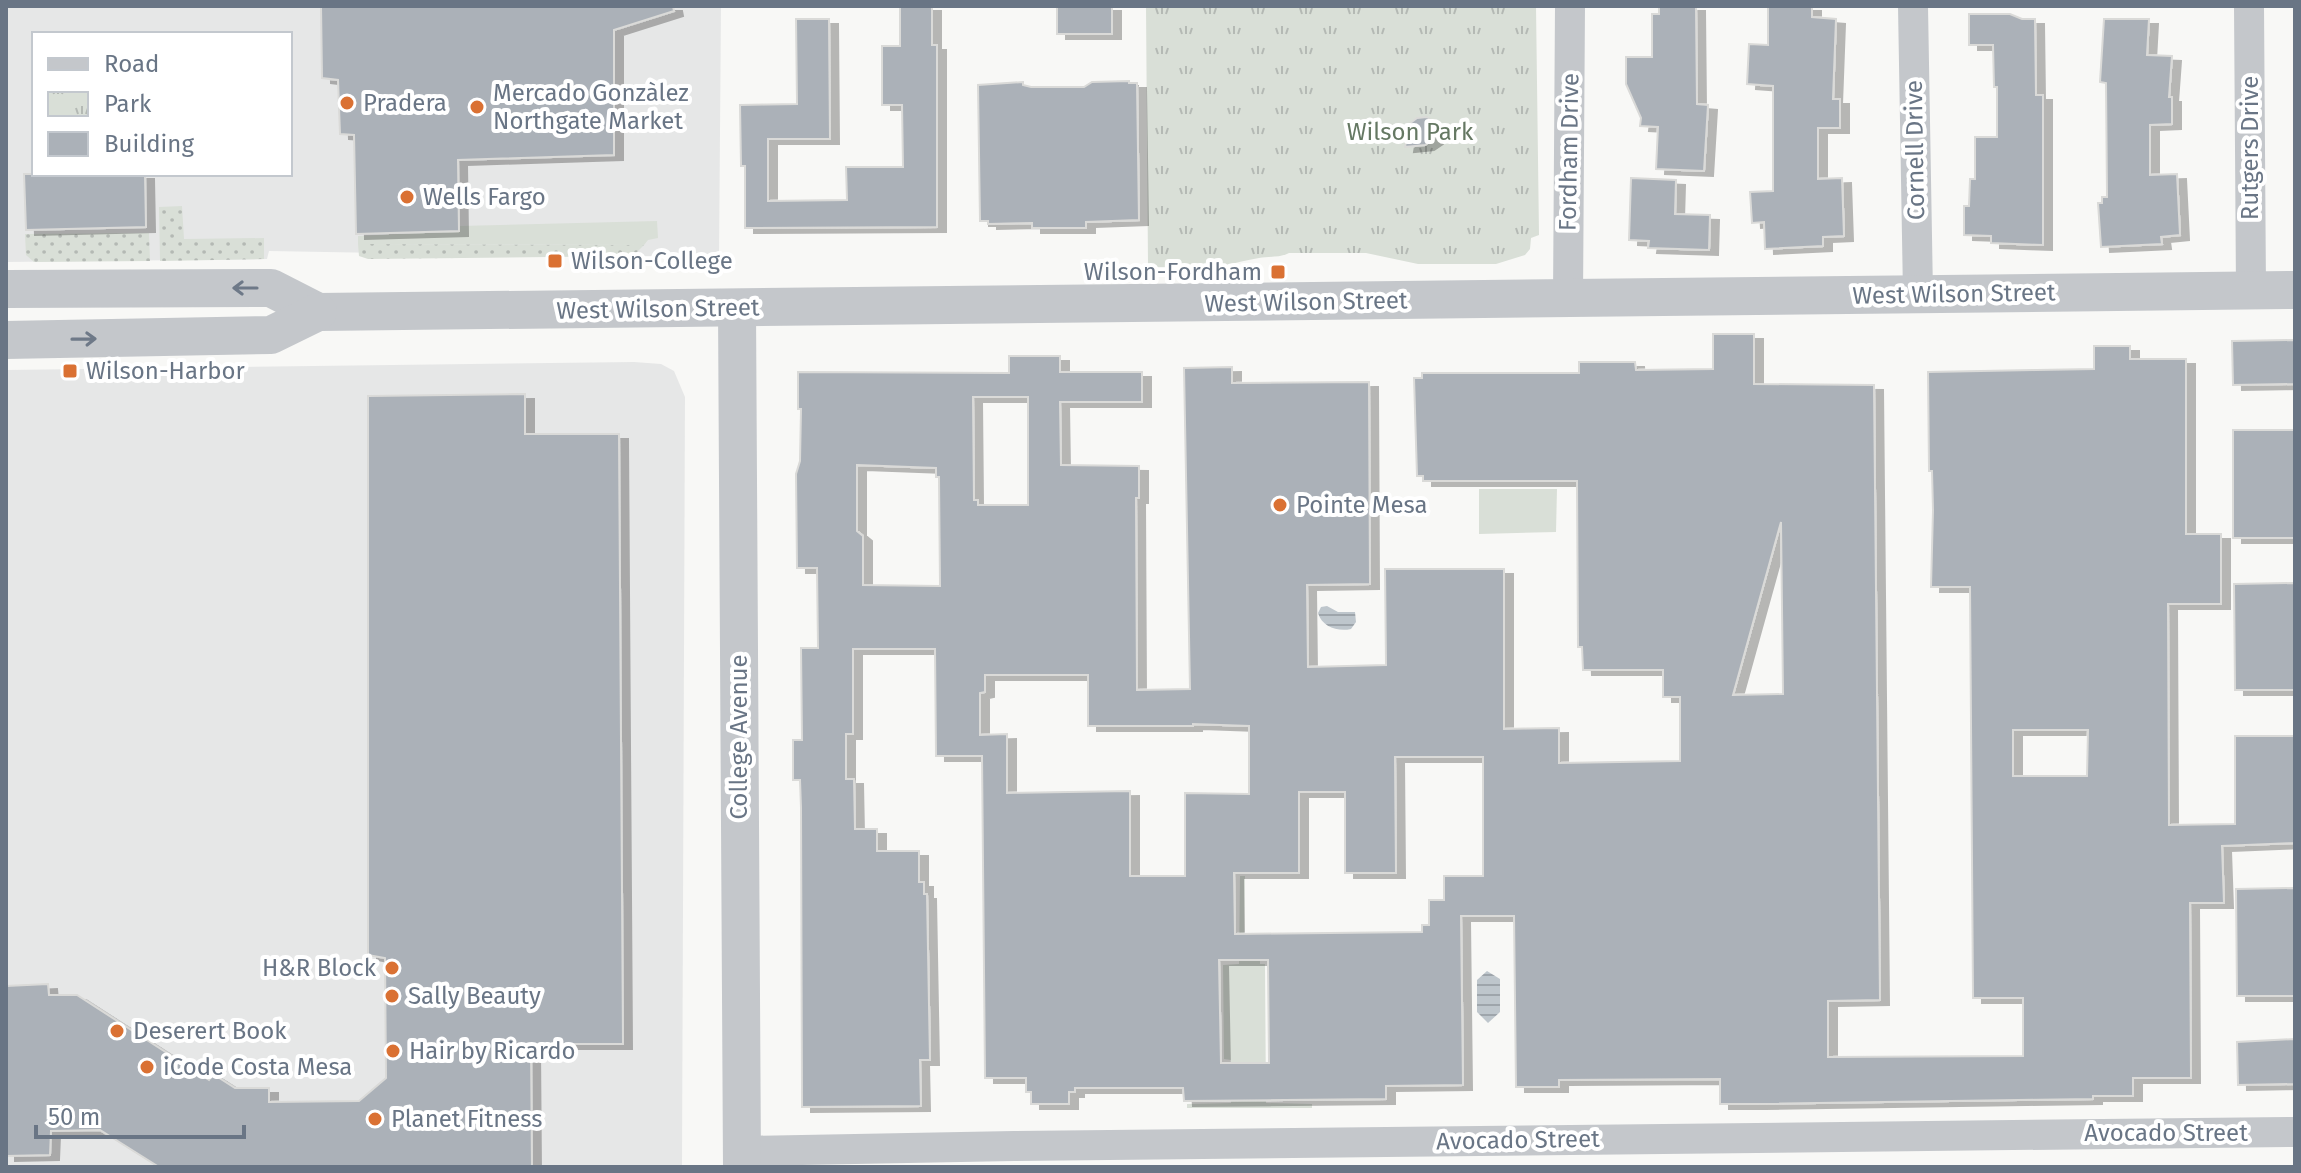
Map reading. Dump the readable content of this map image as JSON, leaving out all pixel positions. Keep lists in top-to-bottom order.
{
  "streets": {
    "street": [
      "Rutgers Drive",
      "Cornell Drive",
      "Fordham Drive",
      "West Wilson Street",
      "College Avenue",
      "Avocado Street"
    ]
  },
  "crossings": [
    ["Rutgers Drive", "West Wilson Street"],
    ["Cornell Drive", "West Wilson Street"],
    ["Fordham Drive", "West Wilson Street"],
    ["West Wilson Street", "College Avenue"],
    ["College Avenue", "Avocado Street"]
  ],
  "parks": ["Wilson Park"],
  "places": {
    "other": [
      "Pradera",
      "Mercado Gonzàlez Northgate Market",
      "Wells Fargo",
      "Pointe Mesa",
      "H&R Block",
      "Sally Beauty",
      "Deserert Book",
      "Hair by Ricardo",
      "iCode Costa Mesa",
      "Planet Fitness"
    ],
    "transit": ["Wilson-College", "Wilson-Fordham", "Wilson-Harbor"]
  },
  "legend": ["Road", "Park", "Building"],
  "scale_bar": "50 m"
}
